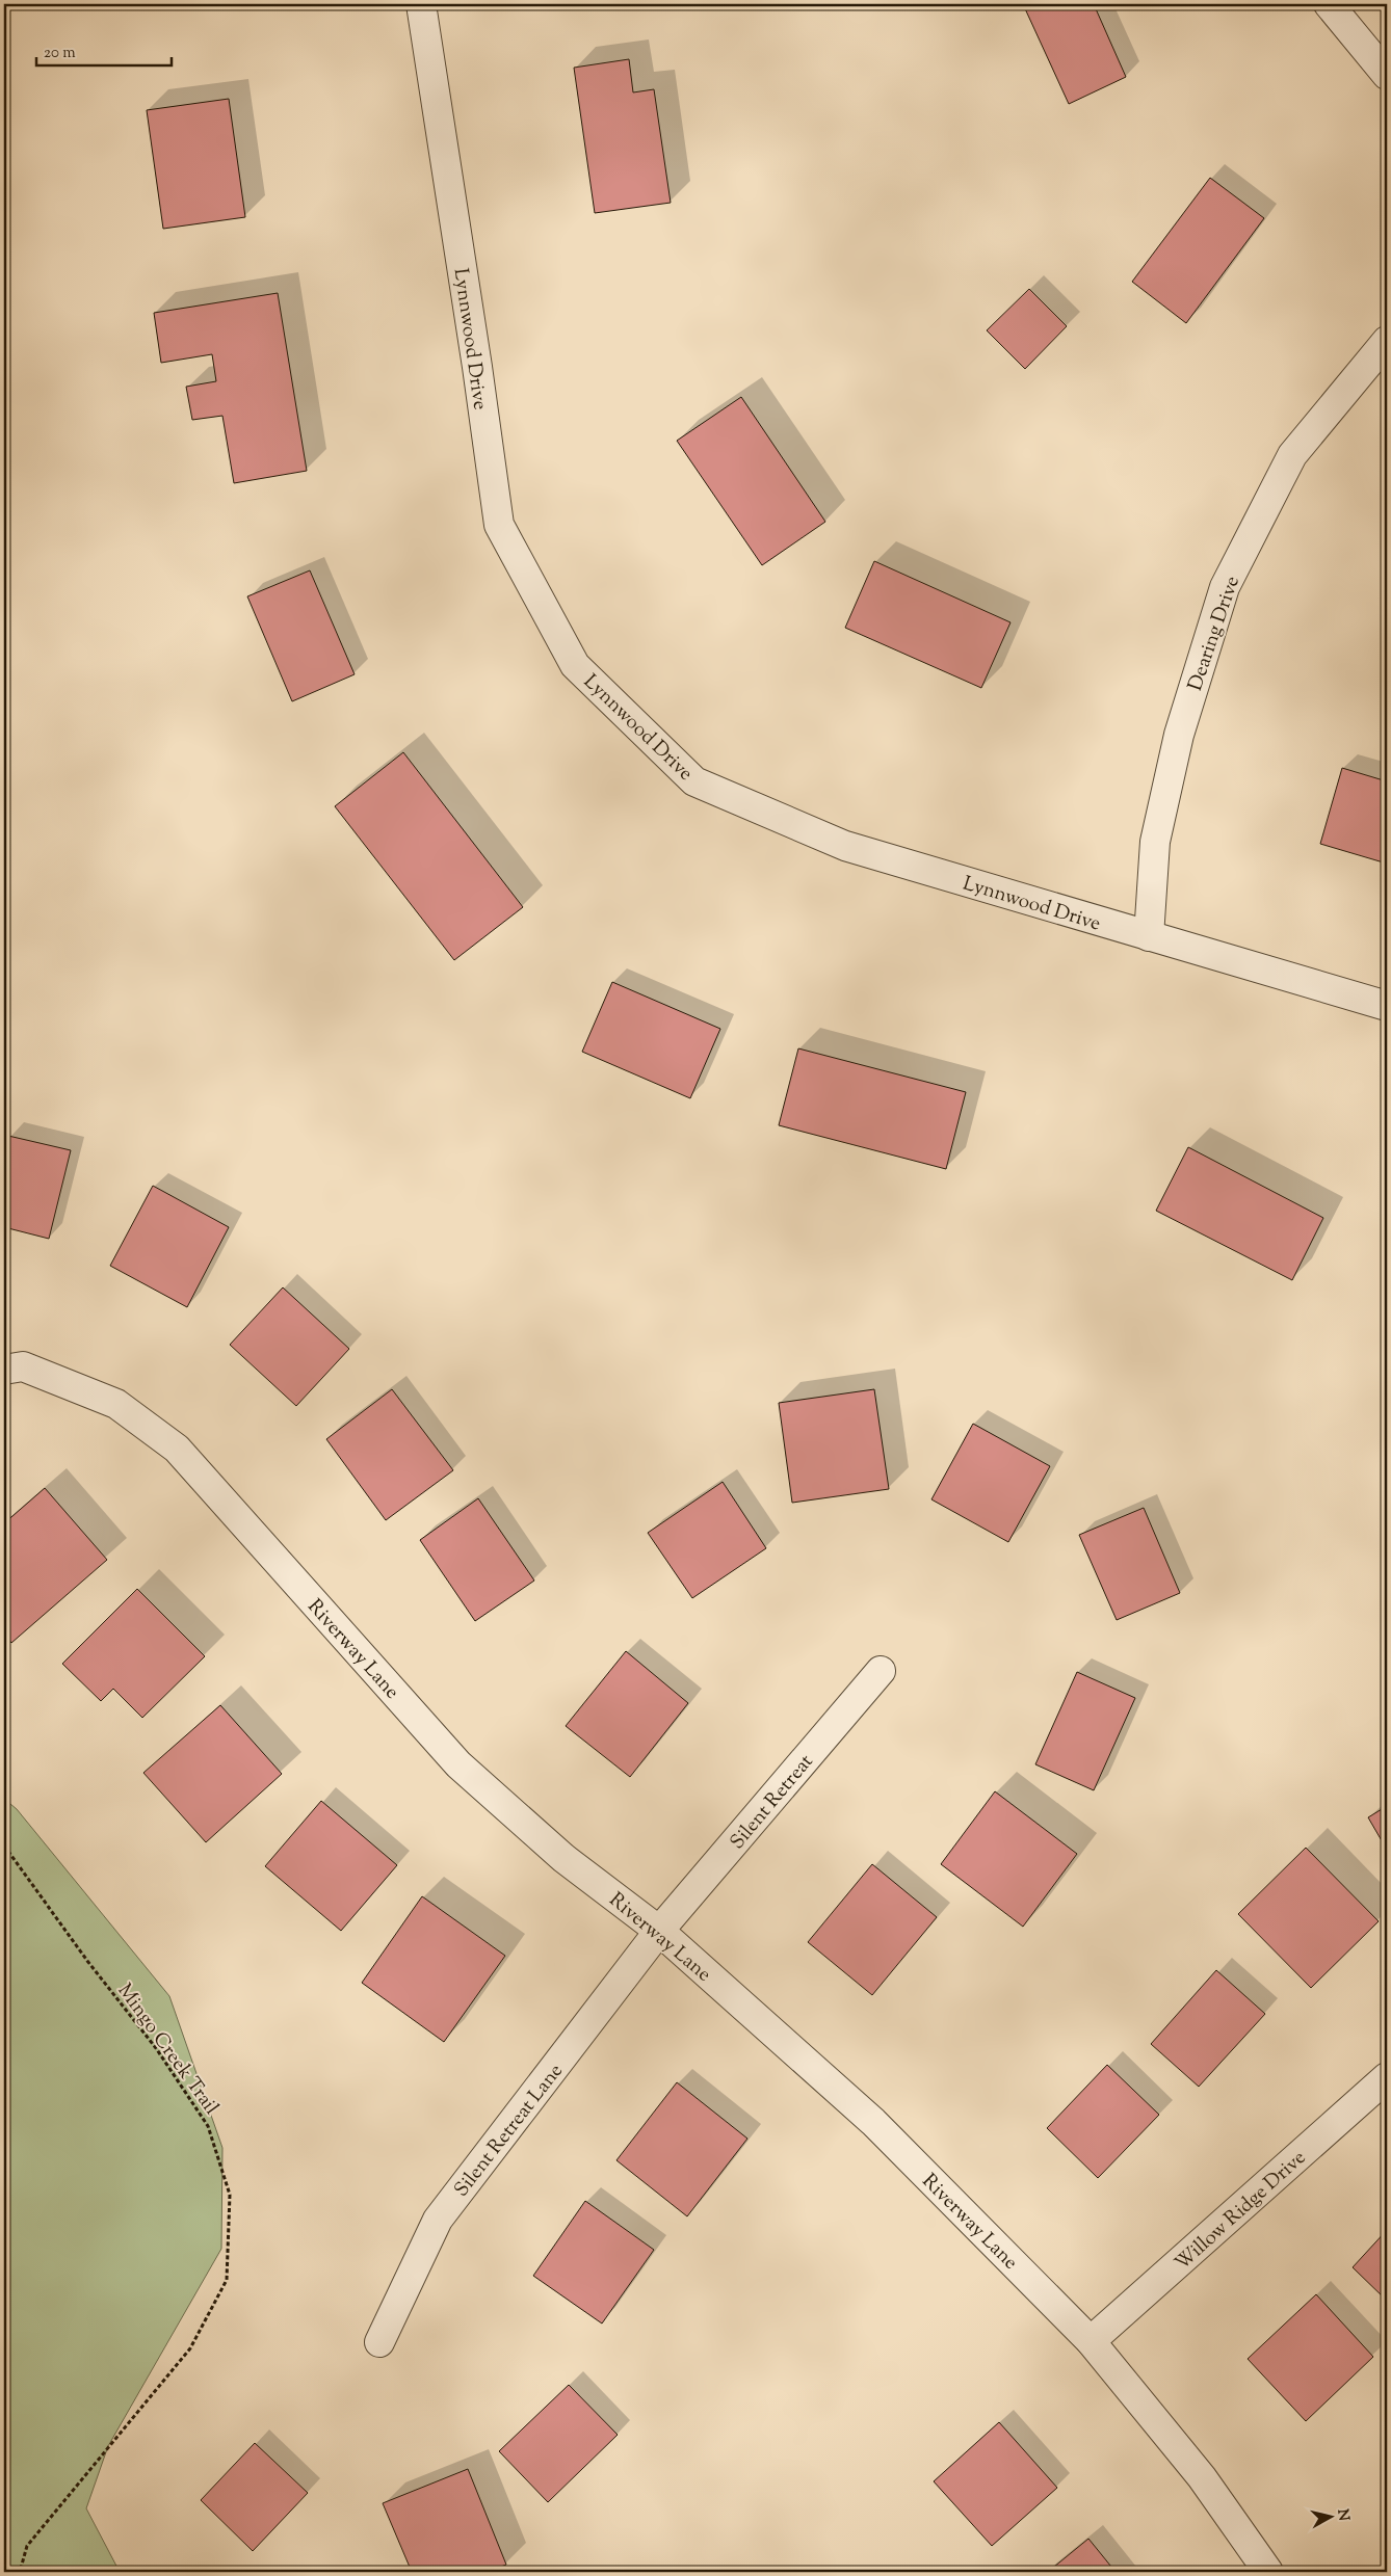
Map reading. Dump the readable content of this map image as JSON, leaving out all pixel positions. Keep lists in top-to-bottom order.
{
  "streets": {
    "street": [
      "Lynnwood Drive",
      "Dearing Drive",
      "Riverway Lane",
      "Silent Retreat",
      "Silent Retreat Lane",
      "Willow Ridge Drive"
    ],
    "path": ["Mingo Creek Trail"]
  },
  "crossings": [
    ["Lynnwood Drive", "Dearing Drive"],
    ["Riverway Lane", "Silent Retreat"],
    ["Riverway Lane", "Silent Retreat Lane"],
    ["Riverway Lane", "Willow Ridge Drive"],
    ["Silent Retreat", "Silent Retreat Lane"]
  ],
  "scale_bar": "20 m",
  "north": "right"
}
